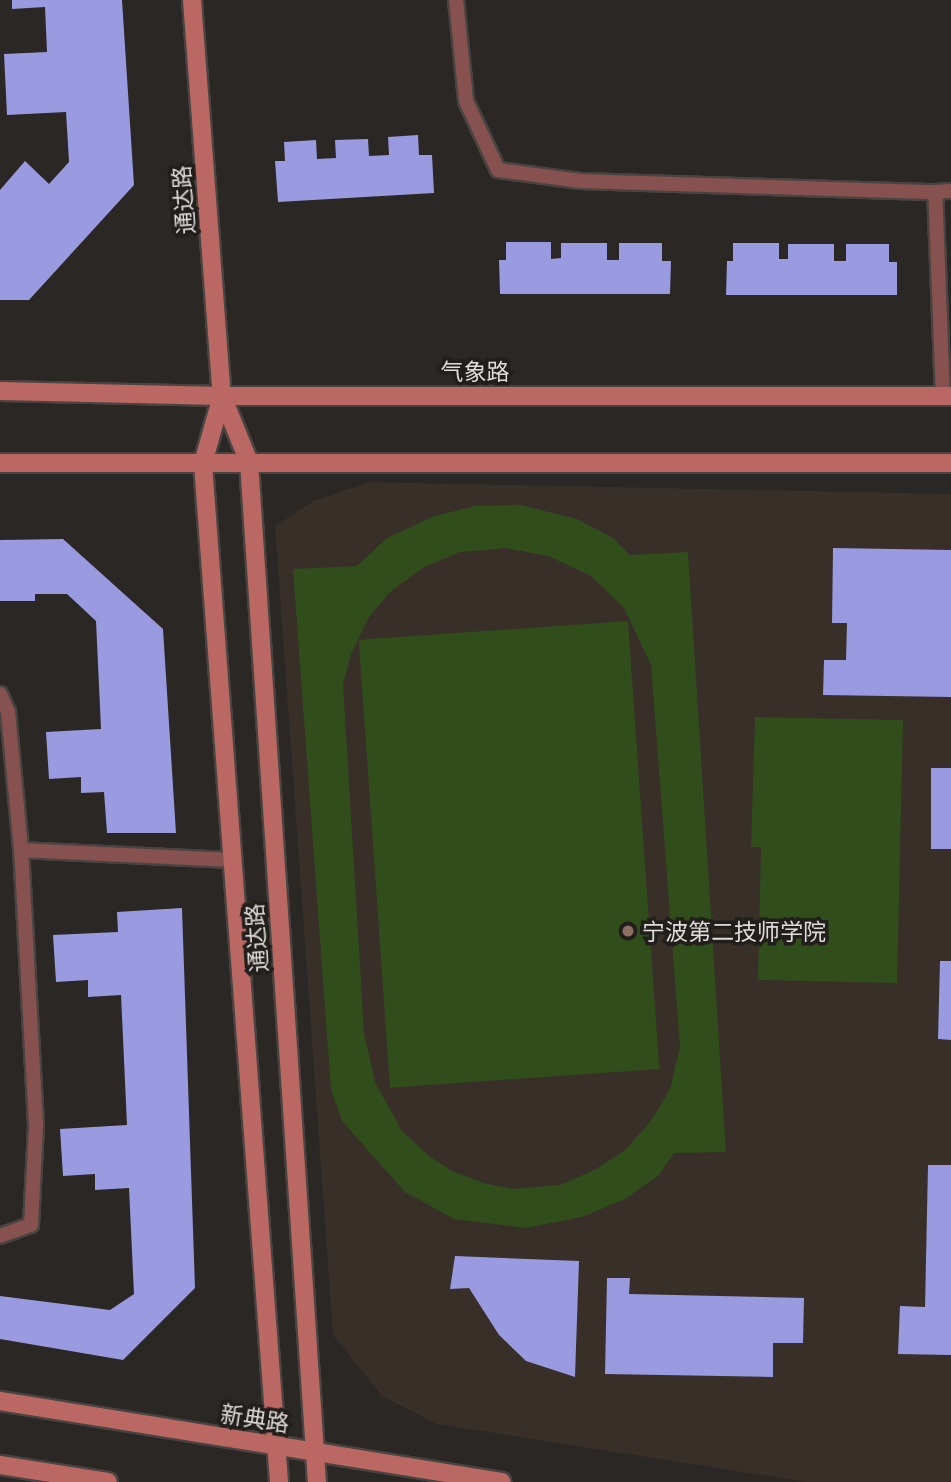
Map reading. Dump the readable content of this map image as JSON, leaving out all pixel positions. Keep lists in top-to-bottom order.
{
  "streets": {
    "street": ["通达路", "气象路", "新典路"]
  },
  "crossings": [
    ["通达路", "气象路"],
    ["通达路", "新典路"]
  ],
  "places": ["宁波第二技师学院"]
}
